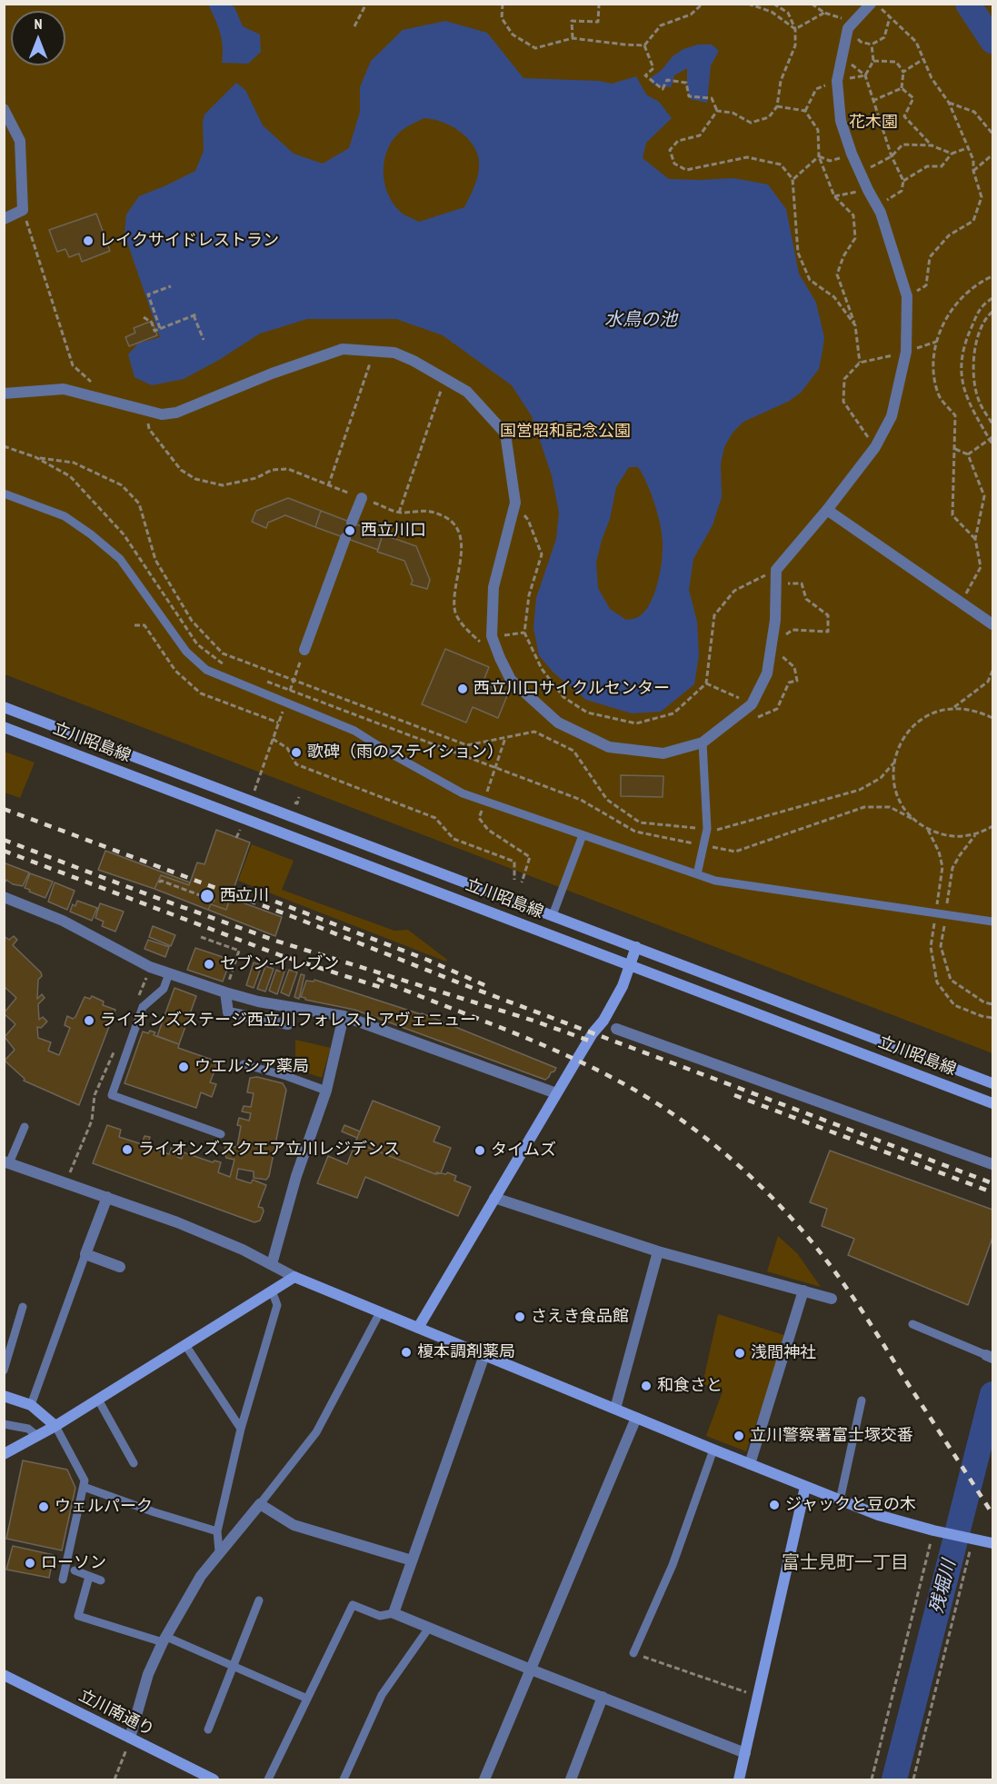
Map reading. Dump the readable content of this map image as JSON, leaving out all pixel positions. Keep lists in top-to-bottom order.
{
  "streets": {
    "main road": ["立川昭島線", "立川南通り"]
  },
  "districts": ["富士見町一丁目"],
  "water": ["水鳥の池", "残堀川"],
  "parks": ["花木園", "国営昭和記念公園"],
  "places": [
    "レイクサイドレストラン",
    "西立川口",
    "西立川口サイクルセンター",
    "歌碑（雨のステイション）",
    "西立川",
    "セブン-イレブン",
    "ライオンズステージ西立川フォレストアヴェニュー",
    "ウエルシア薬局",
    "ライオンズスクエア立川レジデンス",
    "タイムズ",
    "さえき食品館",
    "榎本調剤薬局",
    "浅間神社",
    "和食さと",
    "立川警察署富士塚交番",
    "ジャックと豆の木",
    "ウェルパーク",
    "ローソン"
  ],
  "north": "top"
}
